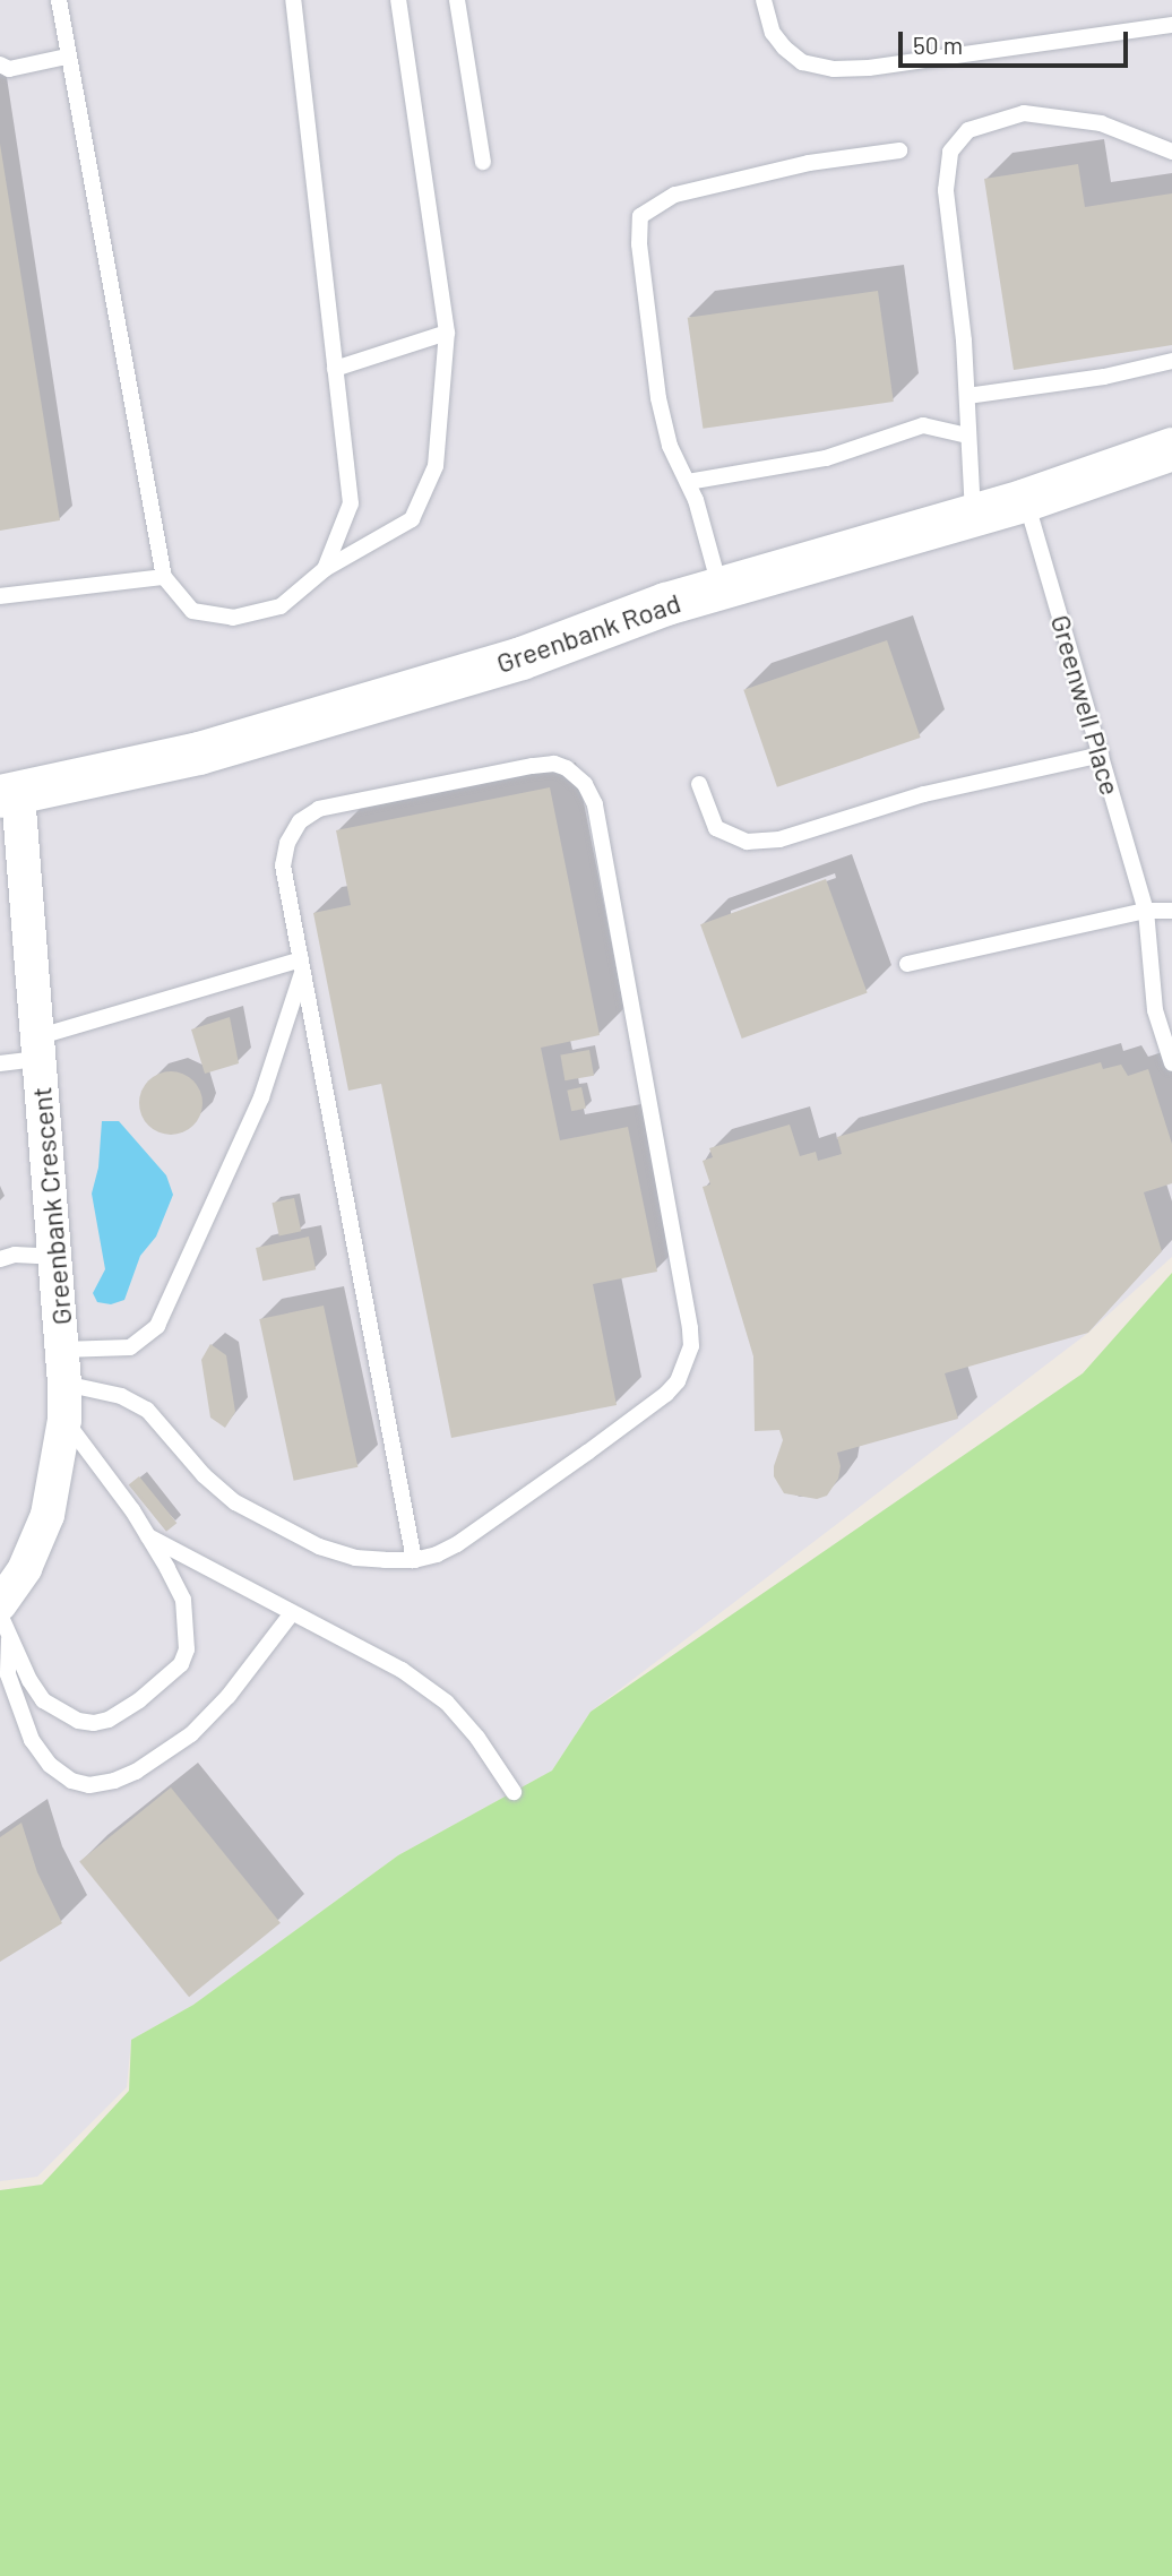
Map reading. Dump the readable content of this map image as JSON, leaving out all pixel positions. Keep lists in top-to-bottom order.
{
  "streets": {
    "street": ["Greenbank Road", "Greenbank Crescent"],
    "lane": ["Greenwell Place"]
  },
  "crossings": [
    ["Greenbank Road", "Greenwell Place"],
    ["Greenbank Road", "Greenbank Crescent"]
  ],
  "scale_bar": "50 m"
}
